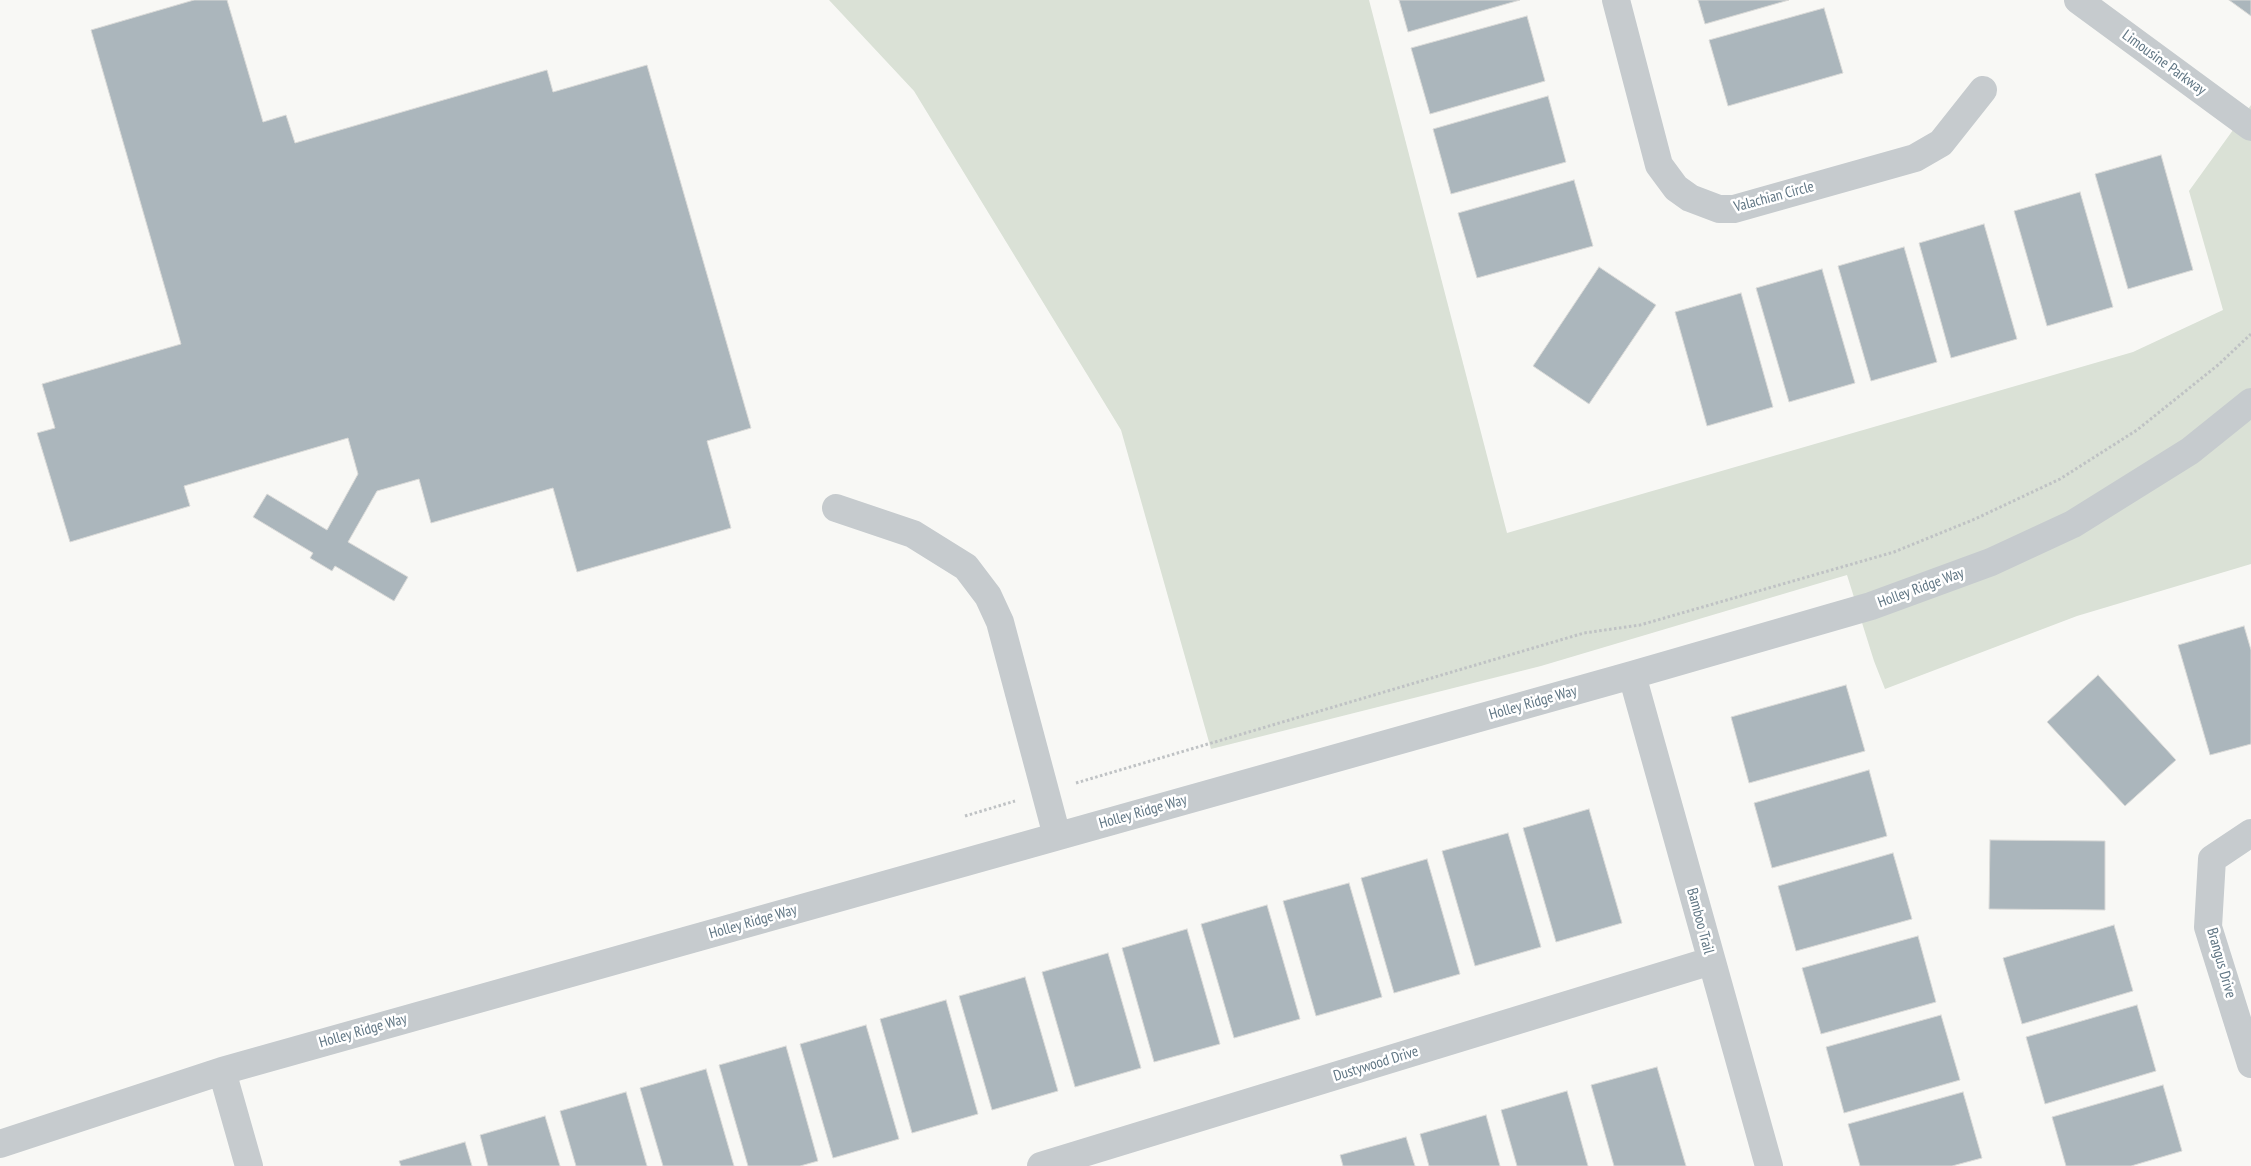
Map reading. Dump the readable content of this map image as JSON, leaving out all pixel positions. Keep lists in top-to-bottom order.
{
  "streets": {
    "street": [
      "Limousine Parkway",
      "Valachian Circle",
      "Holley Ridge Way",
      "Bamboo Trail",
      "Brangus Drive",
      "Dustywood Drive"
    ]
  },
  "crossings": [
    ["Holley Ridge Way", "Bamboo Trail"],
    ["Bamboo Trail", "Dustywood Drive"]
  ]
}
